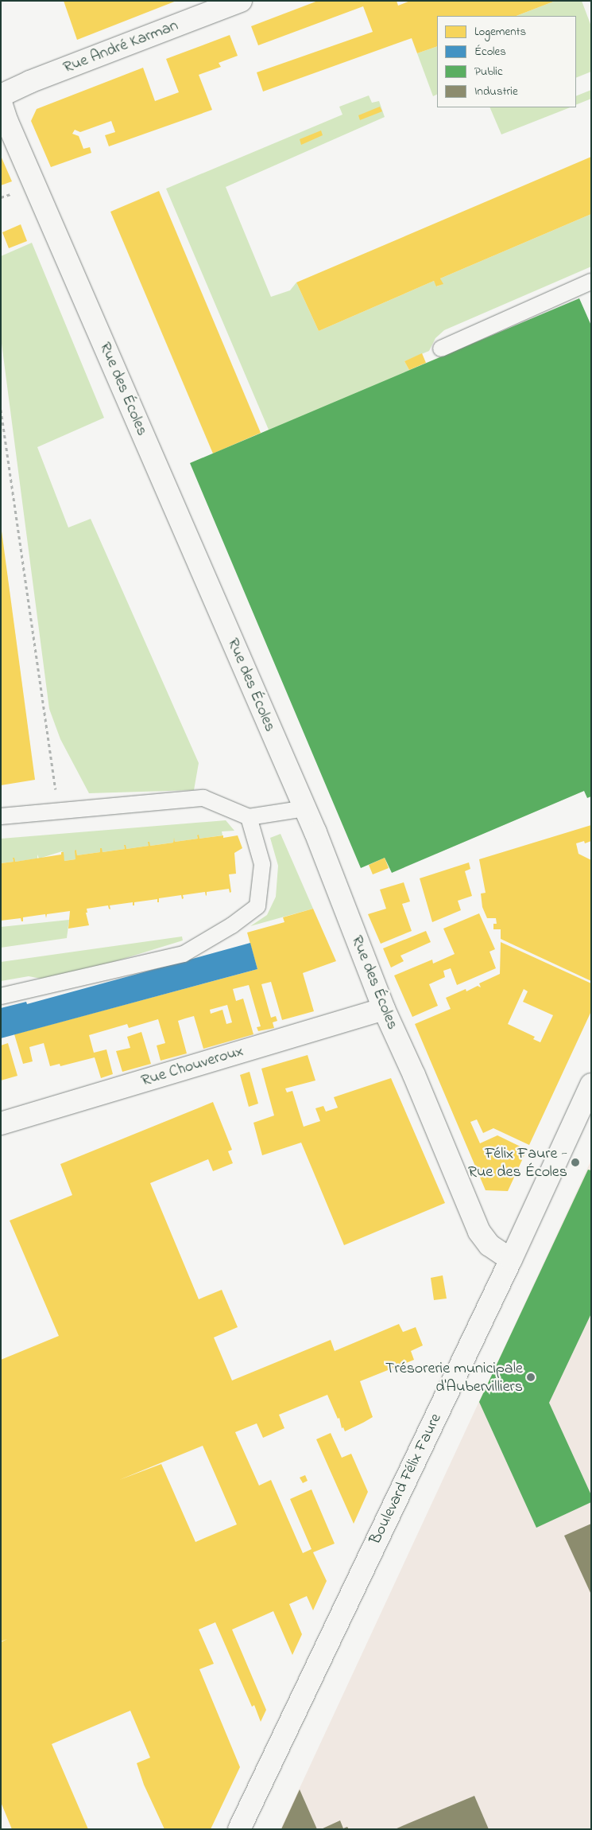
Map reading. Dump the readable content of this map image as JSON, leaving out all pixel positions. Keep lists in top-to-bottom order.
{
  "streets": {
    "street": [
      "Rue André Karman",
      "Rue des Écoles",
      "Rue Chouveroux",
      "Boulevard Félix Faure"
    ]
  },
  "crossings": [
    ["Rue des Écoles", "Rue Chouveroux"],
    ["Rue des Écoles", "Boulevard Félix Faure"]
  ],
  "places": ["Félix Faure - Rue des Écoles", "Trésorerie municipale d'Aubervilliers"],
  "legend": [
    "Logements",
    "Écoles",
    "Public",
    "Industrie"
  ]
}
